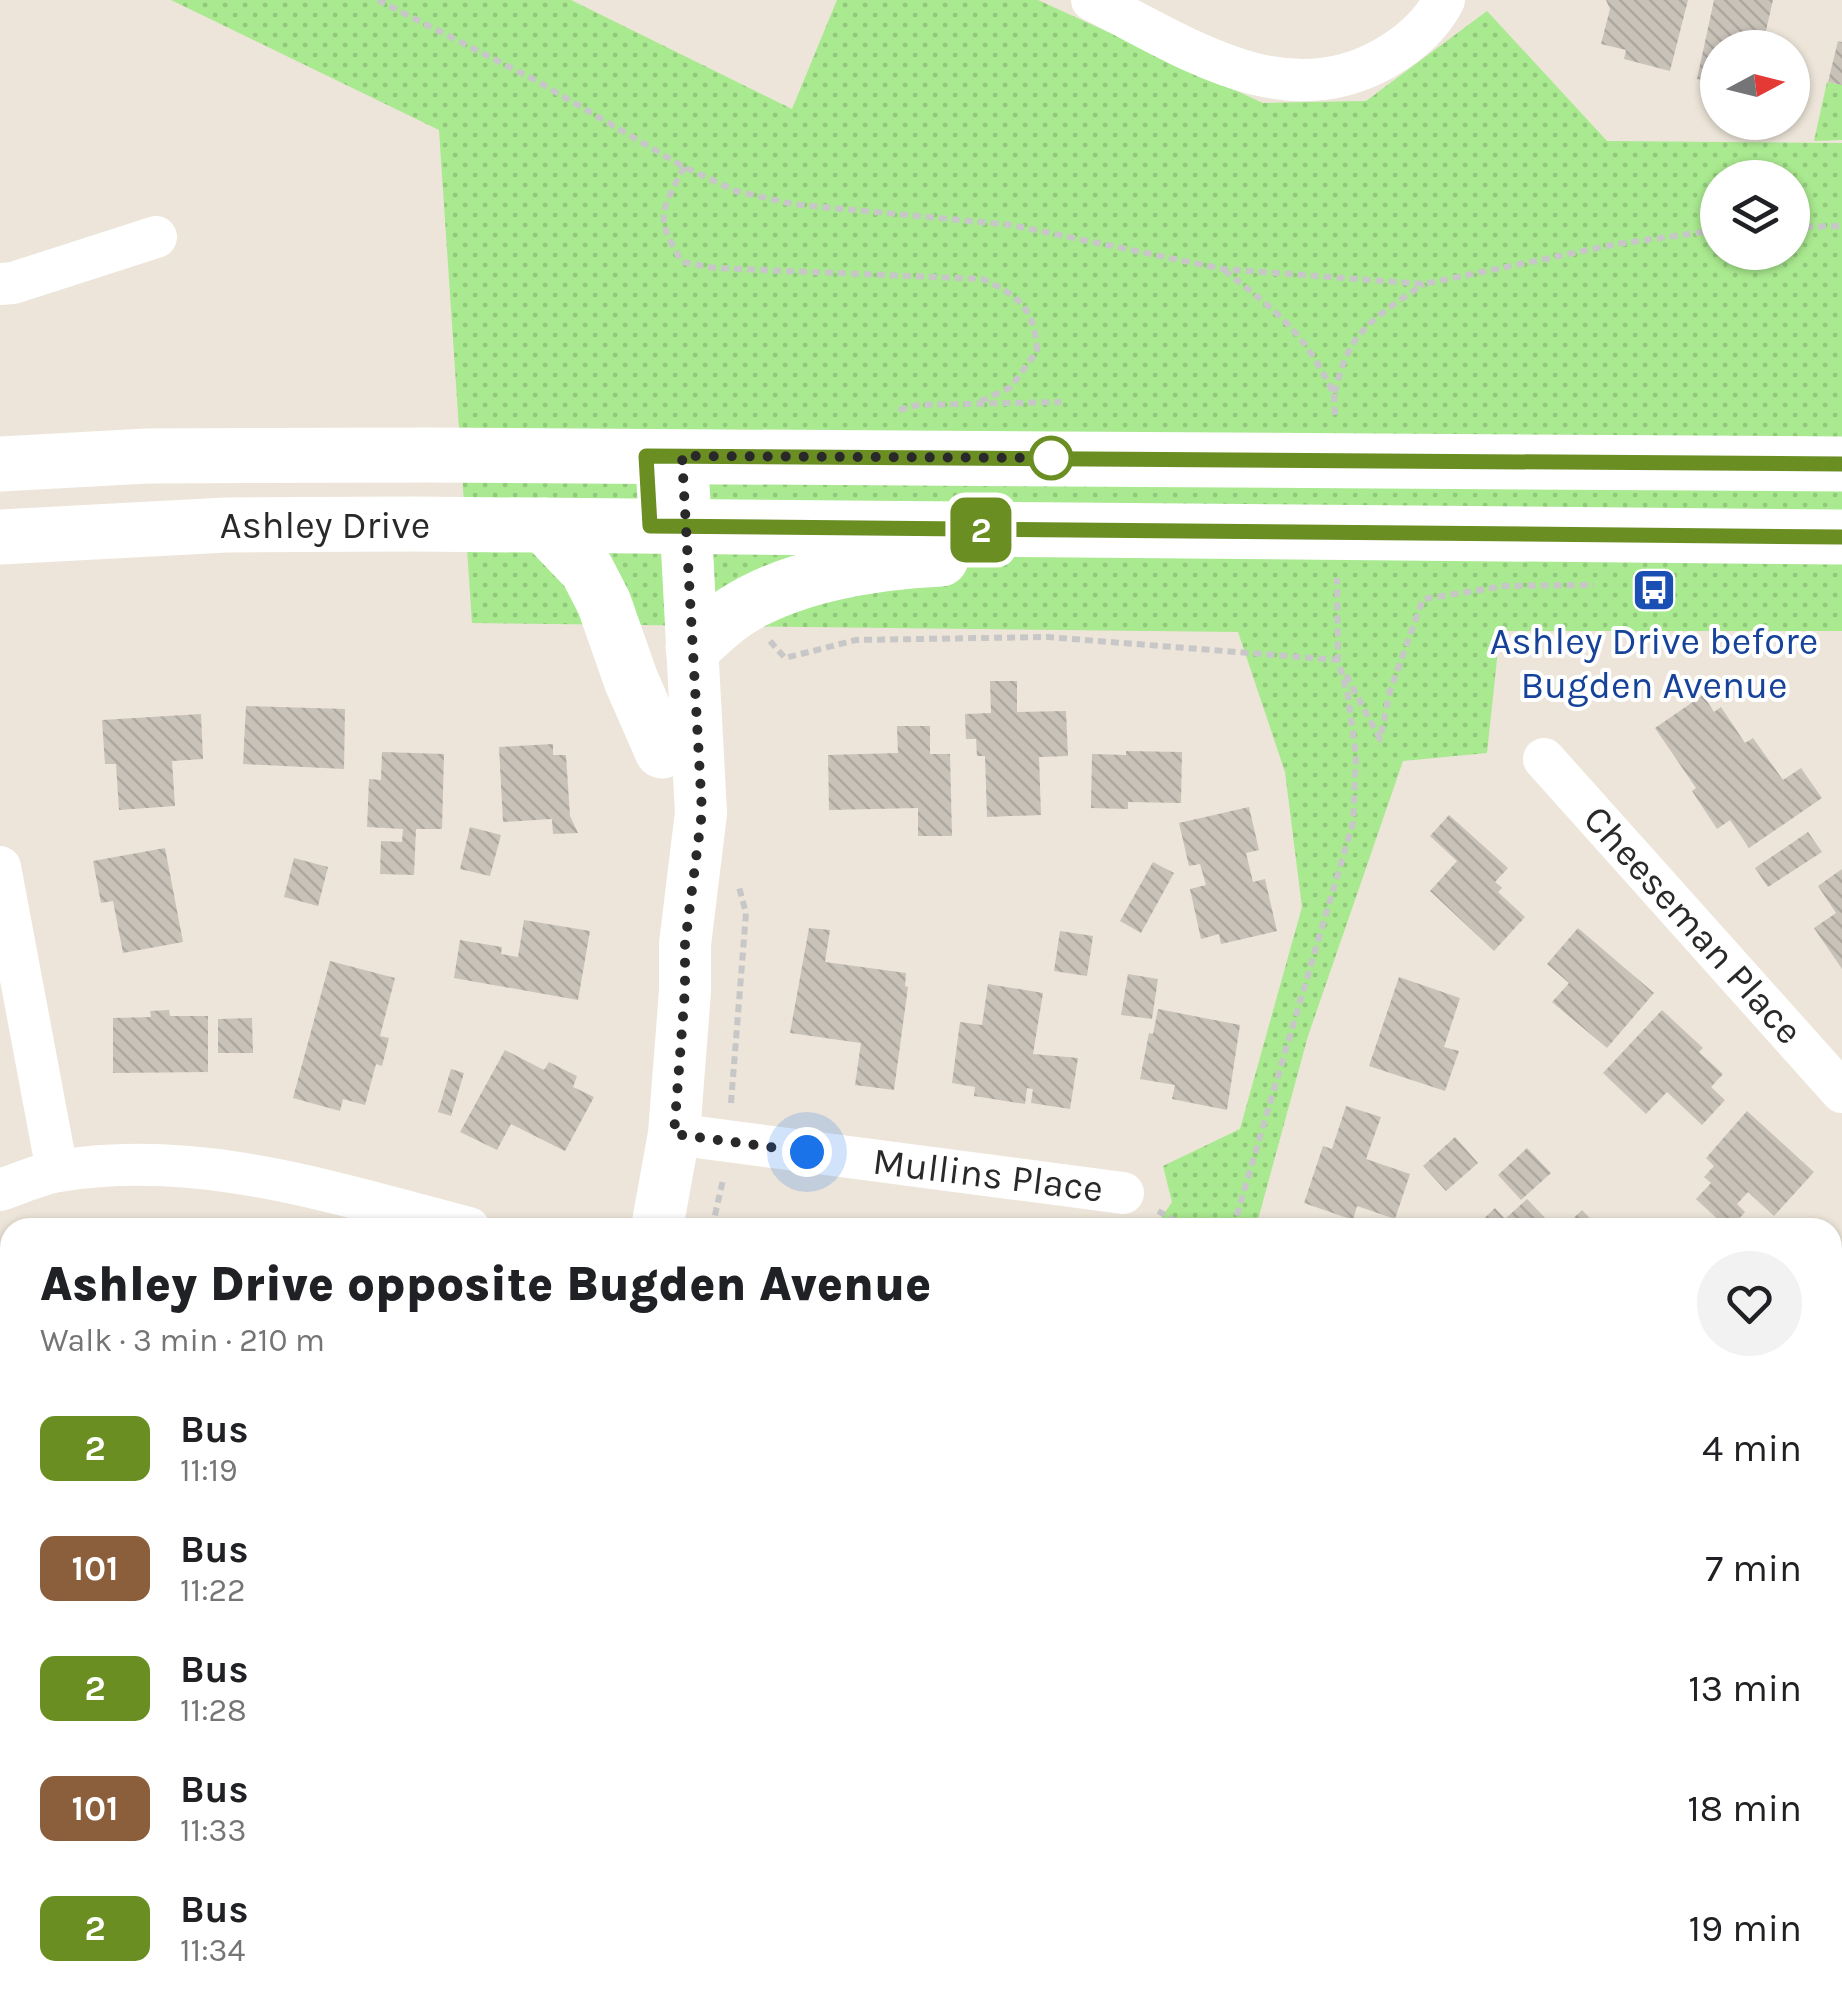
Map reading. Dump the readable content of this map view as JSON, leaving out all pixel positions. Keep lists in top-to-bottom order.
{
  "streets": {
    "main road": ["Ashley Drive"],
    "street": ["Cheeseman Place", "Mullins Place"]
  },
  "places": {
    "bus stop": ["Ashley Drive before Bugden Avenue"]
  },
  "lines": ["bus line 2"],
  "north": "right",
  "page": {
    "on_map": "2",
    "heading": ["Ashley Drive opposite Bugden Avenue", "Walk · 3 min · 210 m"],
    "list": [
      {
        "mark": "2",
        "name": "Bus",
        "note": "11:19",
        "value": "4 min"
      },
      {
        "mark": "101",
        "name": "Bus",
        "note": "11:22",
        "value": "7 min"
      },
      {
        "mark": "2",
        "name": "Bus",
        "note": "11:28",
        "value": "13 min"
      },
      {
        "mark": "101",
        "name": "Bus",
        "note": "11:33",
        "value": "18 min"
      },
      {
        "mark": "2",
        "name": "Bus",
        "note": "11:34",
        "value": "19 min"
      }
    ]
  }
}
